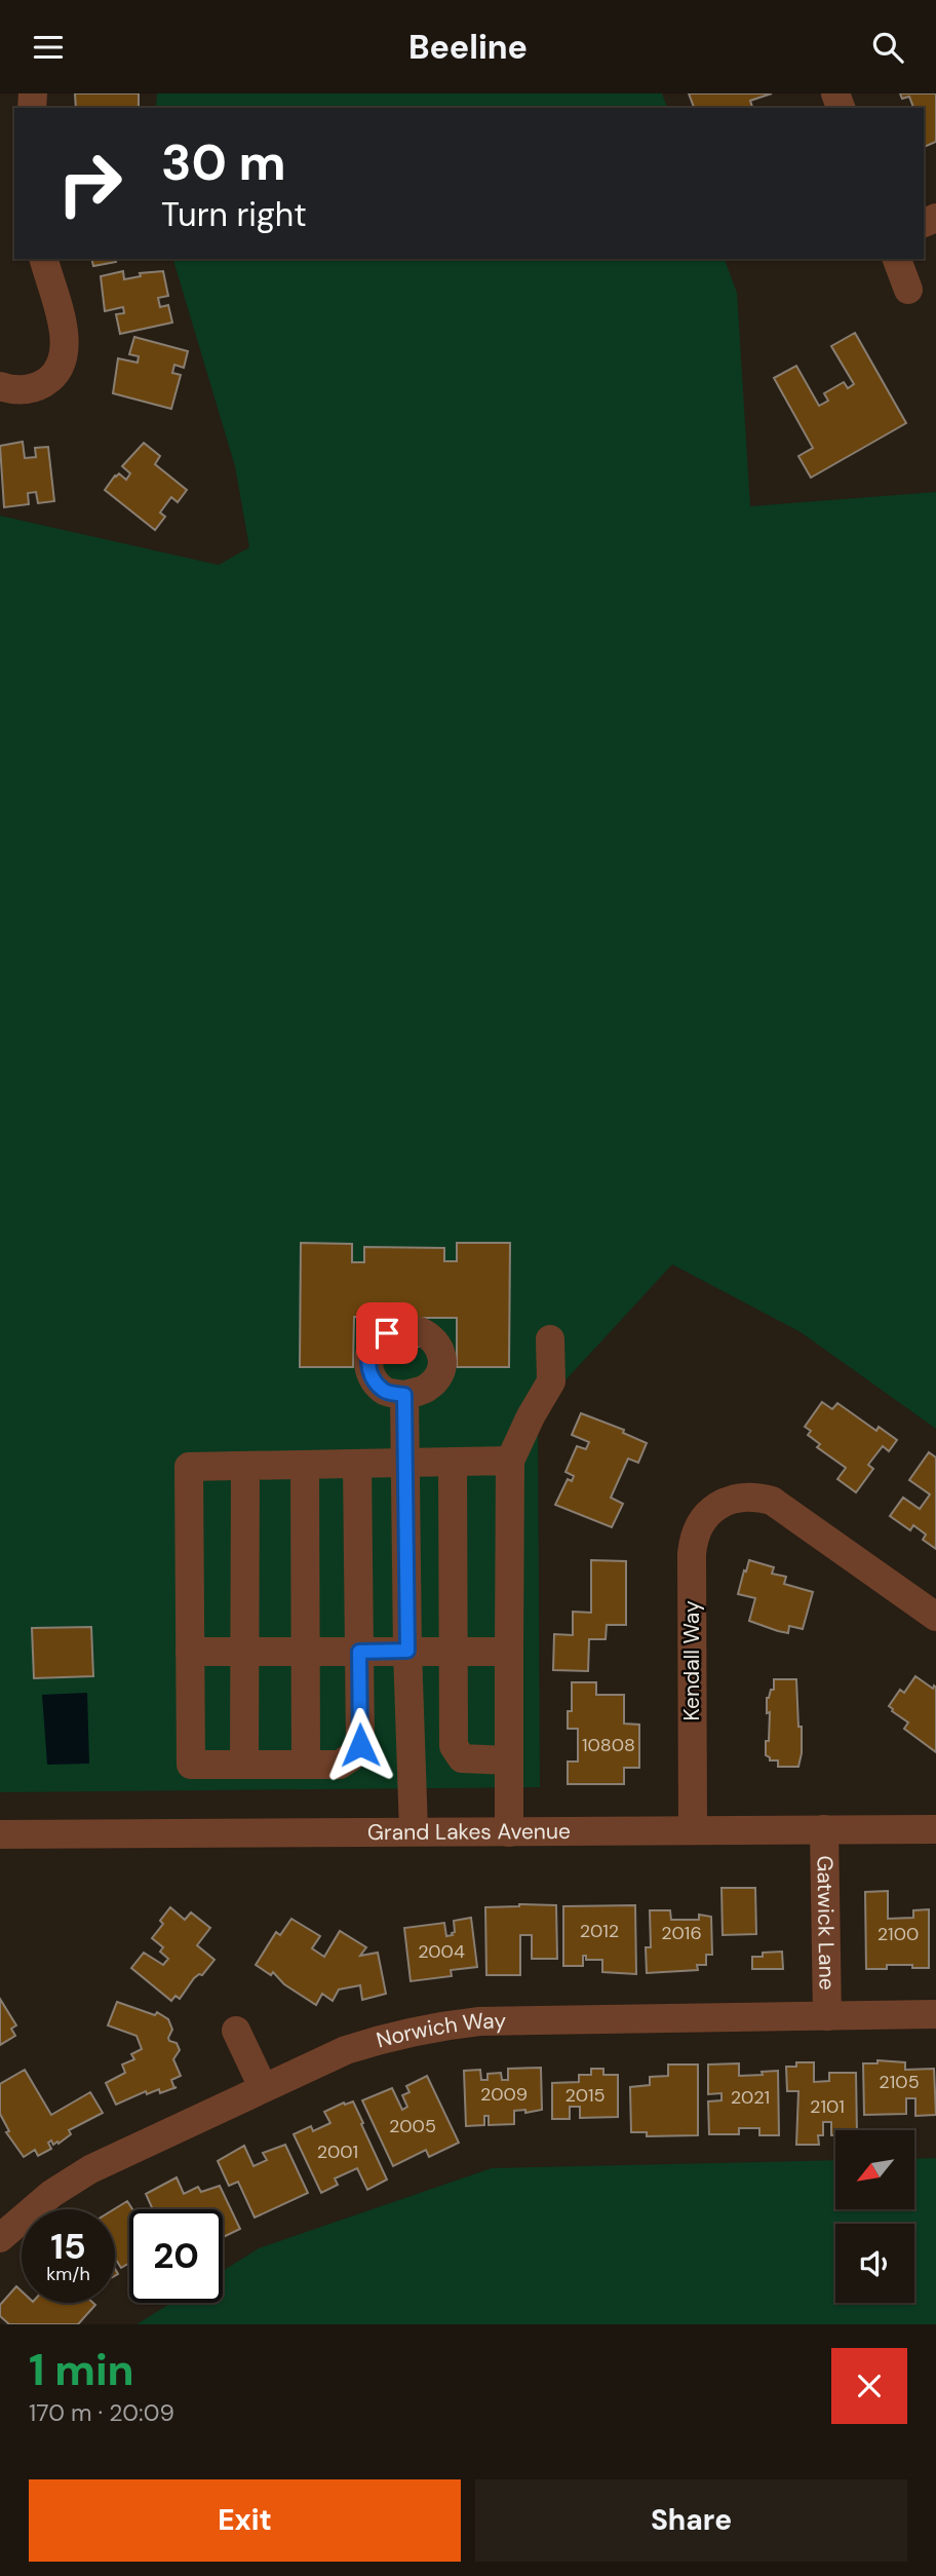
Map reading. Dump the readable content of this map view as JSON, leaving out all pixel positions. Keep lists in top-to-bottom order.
{
  "streets": {
    "street": [
      "Kendall Way",
      "Grand Lakes Avenue",
      "Gatwick Lane",
      "Norwich Way"
    ]
  },
  "crossings": [
    ["Kendall Way", "Grand Lakes Avenue"],
    ["Grand Lakes Avenue", "Gatwick Lane"],
    ["Gatwick Lane", "Norwich Way"]
  ],
  "house_numbers": [
    "10808",
    "2012",
    "2016",
    "2100",
    "2004",
    "2105",
    "2009",
    "2015",
    "2021",
    "2101",
    "2005",
    "2001"
  ],
  "north": "bottom left",
  "page": {
    "header": "Beeline",
    "turn": ["30 m", "Turn right"],
    "speed": "15 km/h",
    "limit": "20",
    "heading": ["1 min", "170 m · 20:09"],
    "buttons": ["Exit", "Share"]
  }
}
